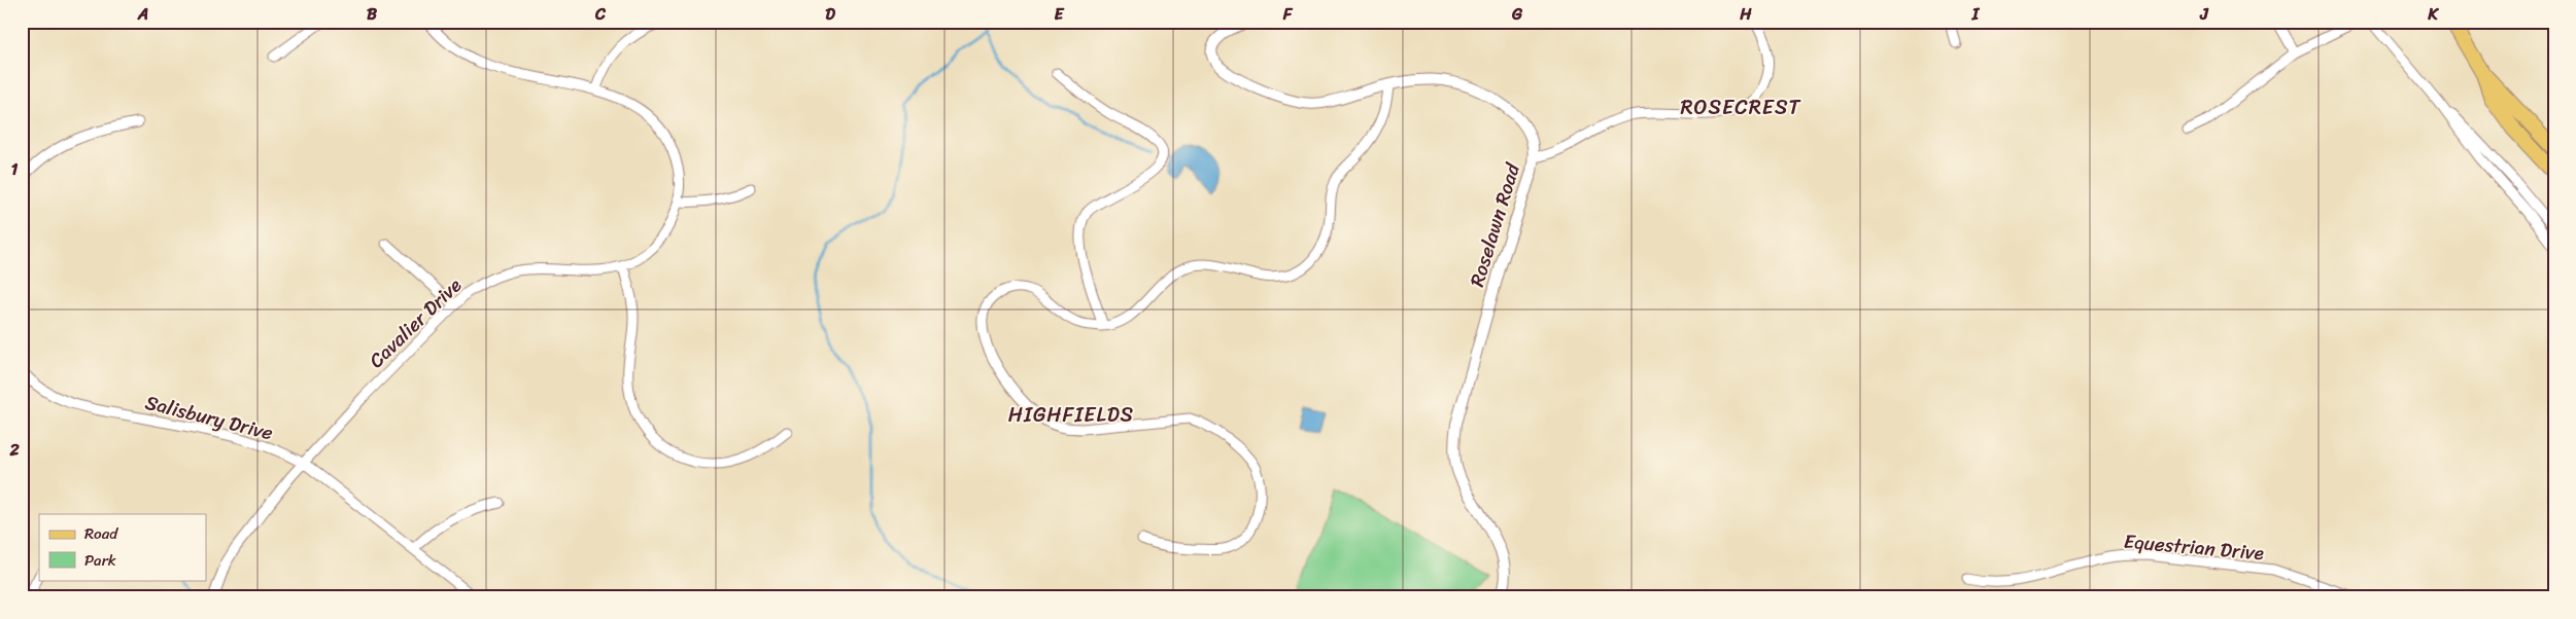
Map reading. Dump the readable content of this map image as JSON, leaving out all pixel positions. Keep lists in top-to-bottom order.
{
  "streets": {
    "street": [
      "Roselawn Road",
      "Cavalier Drive",
      "Salisbury Drive",
      "Equestrian Drive"
    ]
  },
  "crossings": [
    ["Cavalier Drive", "Salisbury Drive"]
  ],
  "districts": ["ROSECREST", "HIGHFIELDS"],
  "legend": ["Road", "Park"],
  "grid": {
    "columns": [
      "A",
      "B",
      "C",
      "D",
      "E",
      "F",
      "G",
      "H",
      "I",
      "J",
      "K"
    ],
    "rows": ["1", "2"]
  }
}
